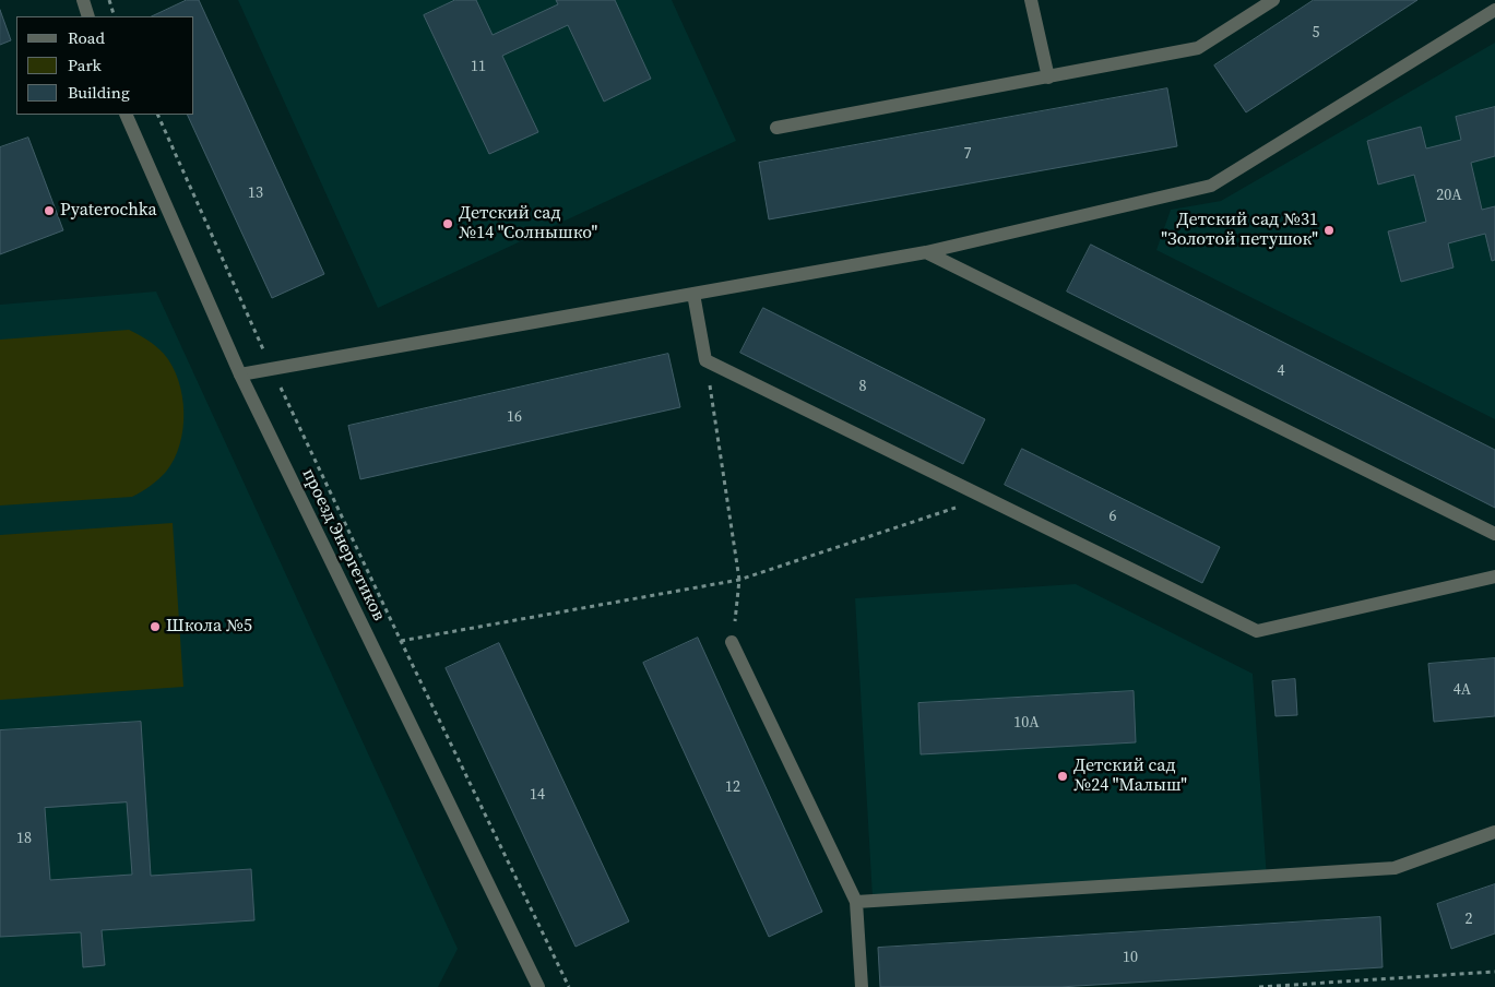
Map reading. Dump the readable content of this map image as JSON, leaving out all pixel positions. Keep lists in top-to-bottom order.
{
  "streets": {
    "street": ["проезд Энергетиков"]
  },
  "places": [
    "Pyaterochka",
    "Детский сад №14 \"Солнышко\"",
    "Детский сад №31 \"Золотой петушок\"",
    "Школа №5",
    "Детский сад №24 \"Малыш\""
  ],
  "house_numbers": [
    "5",
    "11",
    "7",
    "13",
    "20А",
    "4",
    "8",
    "16",
    "6",
    "4А",
    "10А",
    "12",
    "14",
    "18",
    "2",
    "10"
  ],
  "legend": ["Road", "Park", "Building"]
}
